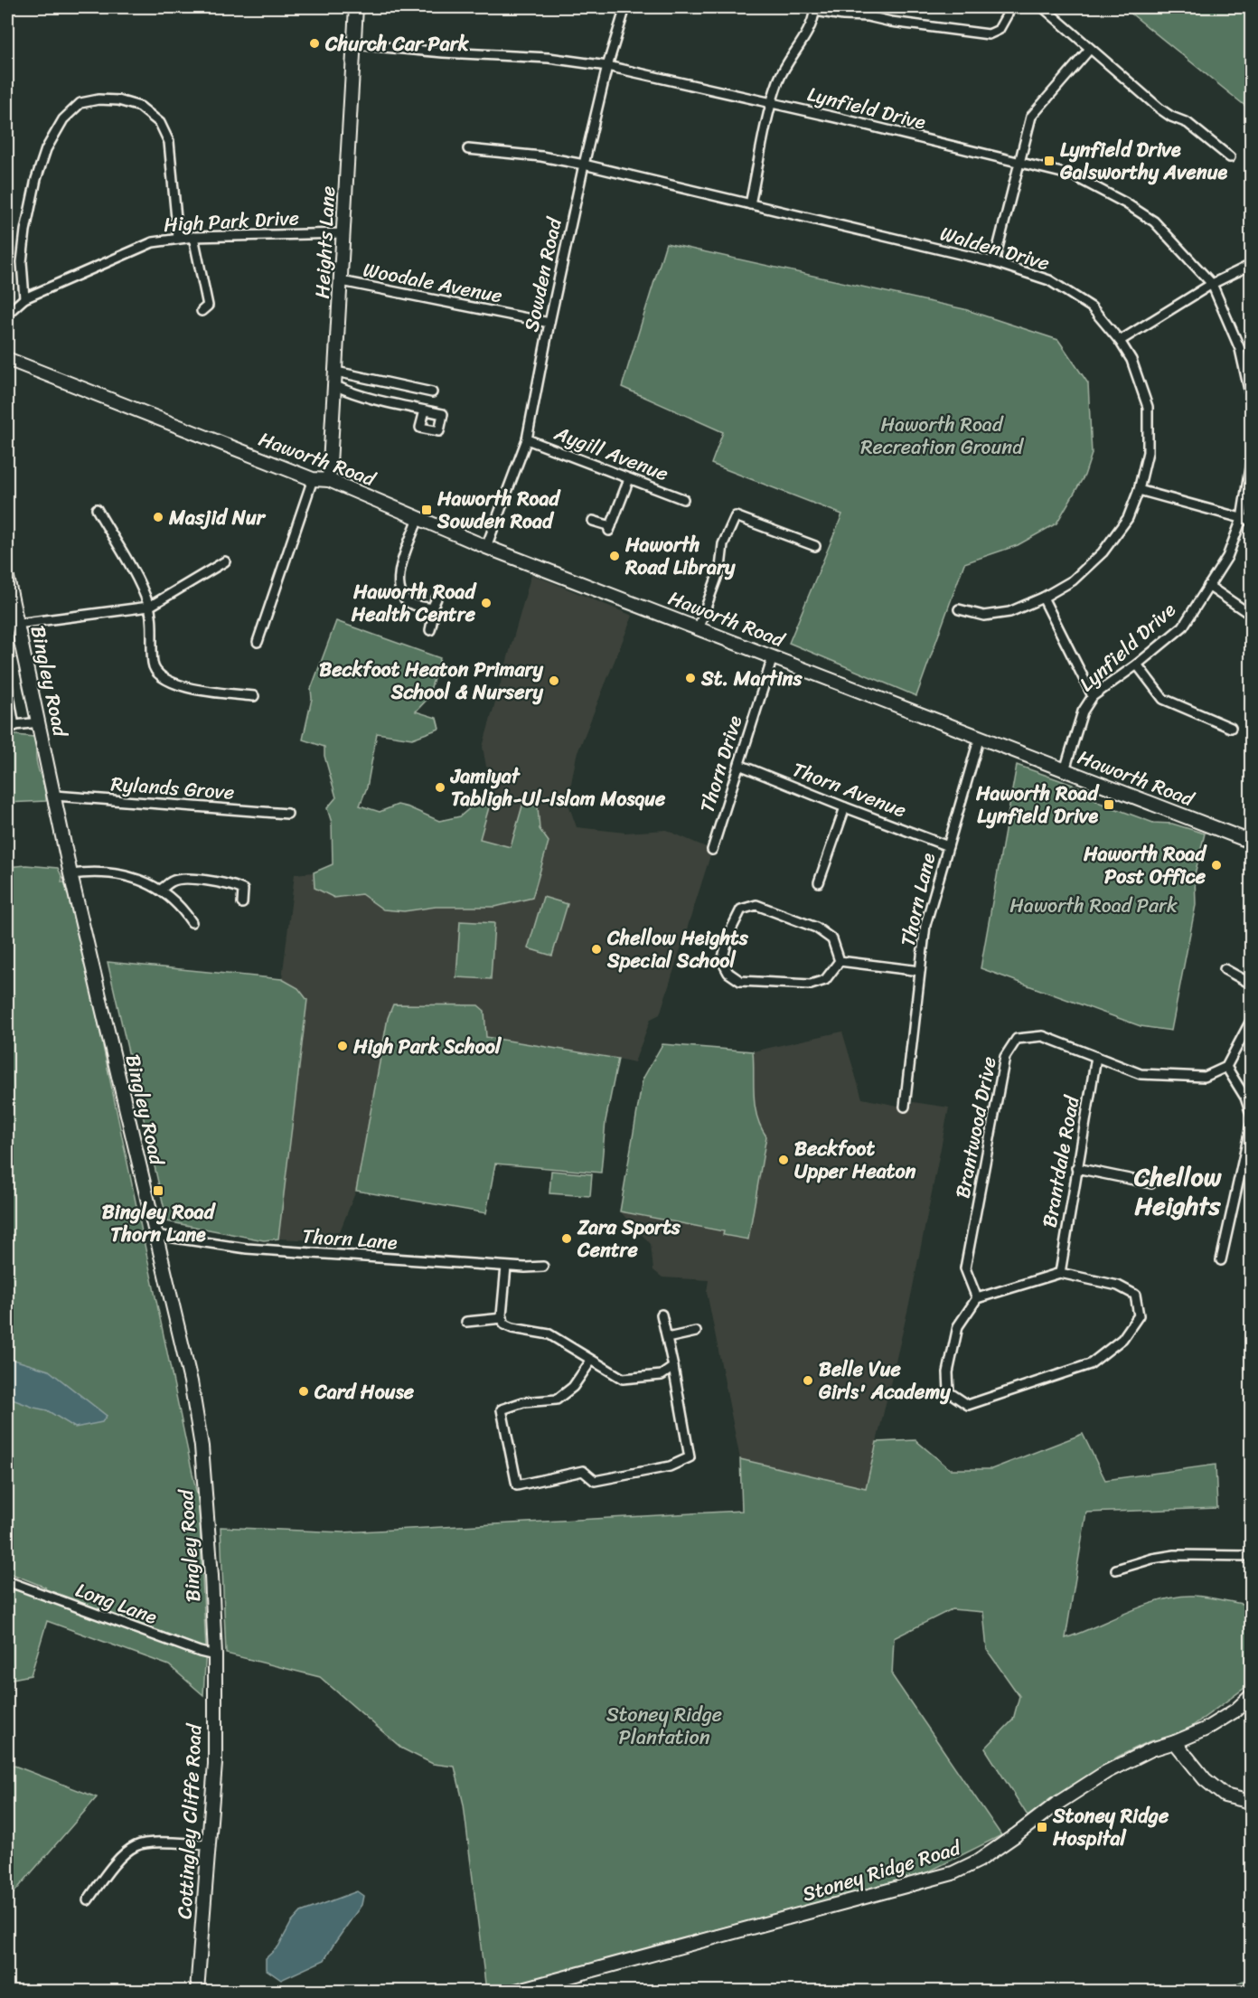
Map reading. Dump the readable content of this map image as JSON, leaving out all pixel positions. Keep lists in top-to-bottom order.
{
  "streets": {
    "main road": [
      "Heights Lane",
      "Haworth Road",
      "Bingley Road",
      "Cottingley Cliffe Road",
      "Stoney Ridge Road"
    ],
    "street": [
      "Lynfield Drive",
      "High Park Drive",
      "Walden Drive",
      "Sowden Road",
      "Woodale Avenue",
      "Aygill Avenue",
      "Thorn Drive",
      "Rylands Grove",
      "Thorn Avenue",
      "Thorn Lane",
      "Brantwood Drive",
      "Brantdale Road",
      "Long Lane"
    ]
  },
  "crossings": [
    ["Lynfield Drive", "Heights Lane"],
    ["Lynfield Drive", "Sowden Road"],
    ["Lynfield Drive", "Haworth Road"],
    ["High Park Drive", "Heights Lane"],
    ["Heights Lane", "Woodale Avenue"],
    ["Heights Lane", "Haworth Road"],
    ["Walden Drive", "Sowden Road"],
    ["Sowden Road", "Woodale Avenue"],
    ["Sowden Road", "Aygill Avenue"],
    ["Sowden Road", "Haworth Road"],
    ["Haworth Road", "Thorn Drive"],
    ["Haworth Road", "Thorn Lane"],
    ["Bingley Road", "Rylands Grove"],
    ["Bingley Road", "Thorn Lane"],
    ["Bingley Road", "Long Lane"],
    ["Bingley Road", "Cottingley Cliffe Road"],
    ["Thorn Drive", "Thorn Avenue"],
    ["Thorn Avenue", "Thorn Lane"],
    ["Brantwood Drive", "Brantdale Road"],
    ["Long Lane", "Cottingley Cliffe Road"]
  ],
  "districts": ["Chellow Heights"],
  "parks": ["Haworth Road Recreation Ground", "Haworth Road Park", "Stoney Ridge Plantation"],
  "places": {
    "other": [
      "Church Car Park",
      "Masjid Nur",
      "Haworth Road Library",
      "Haworth Road Health Centre",
      "St. Martins",
      "Beckfoot Heaton Primary School & Nursery",
      "Jamiyat Tabligh-Ul-Islam Mosque",
      "Haworth Road Post Office",
      "Chellow Heights Special School",
      "High Park School",
      "Beckfoot Upper Heaton",
      "Zara Sports Centre",
      "Belle Vue Girls' Academy",
      "Card House"
    ],
    "transit": [
      "Lynfield Drive Galsworthy Avenue",
      "Haworth Road Sowden Road",
      "Haworth Road Lynfield Drive",
      "Bingley Road Thorn Lane",
      "Stoney Ridge Hospital"
    ]
  }
}
